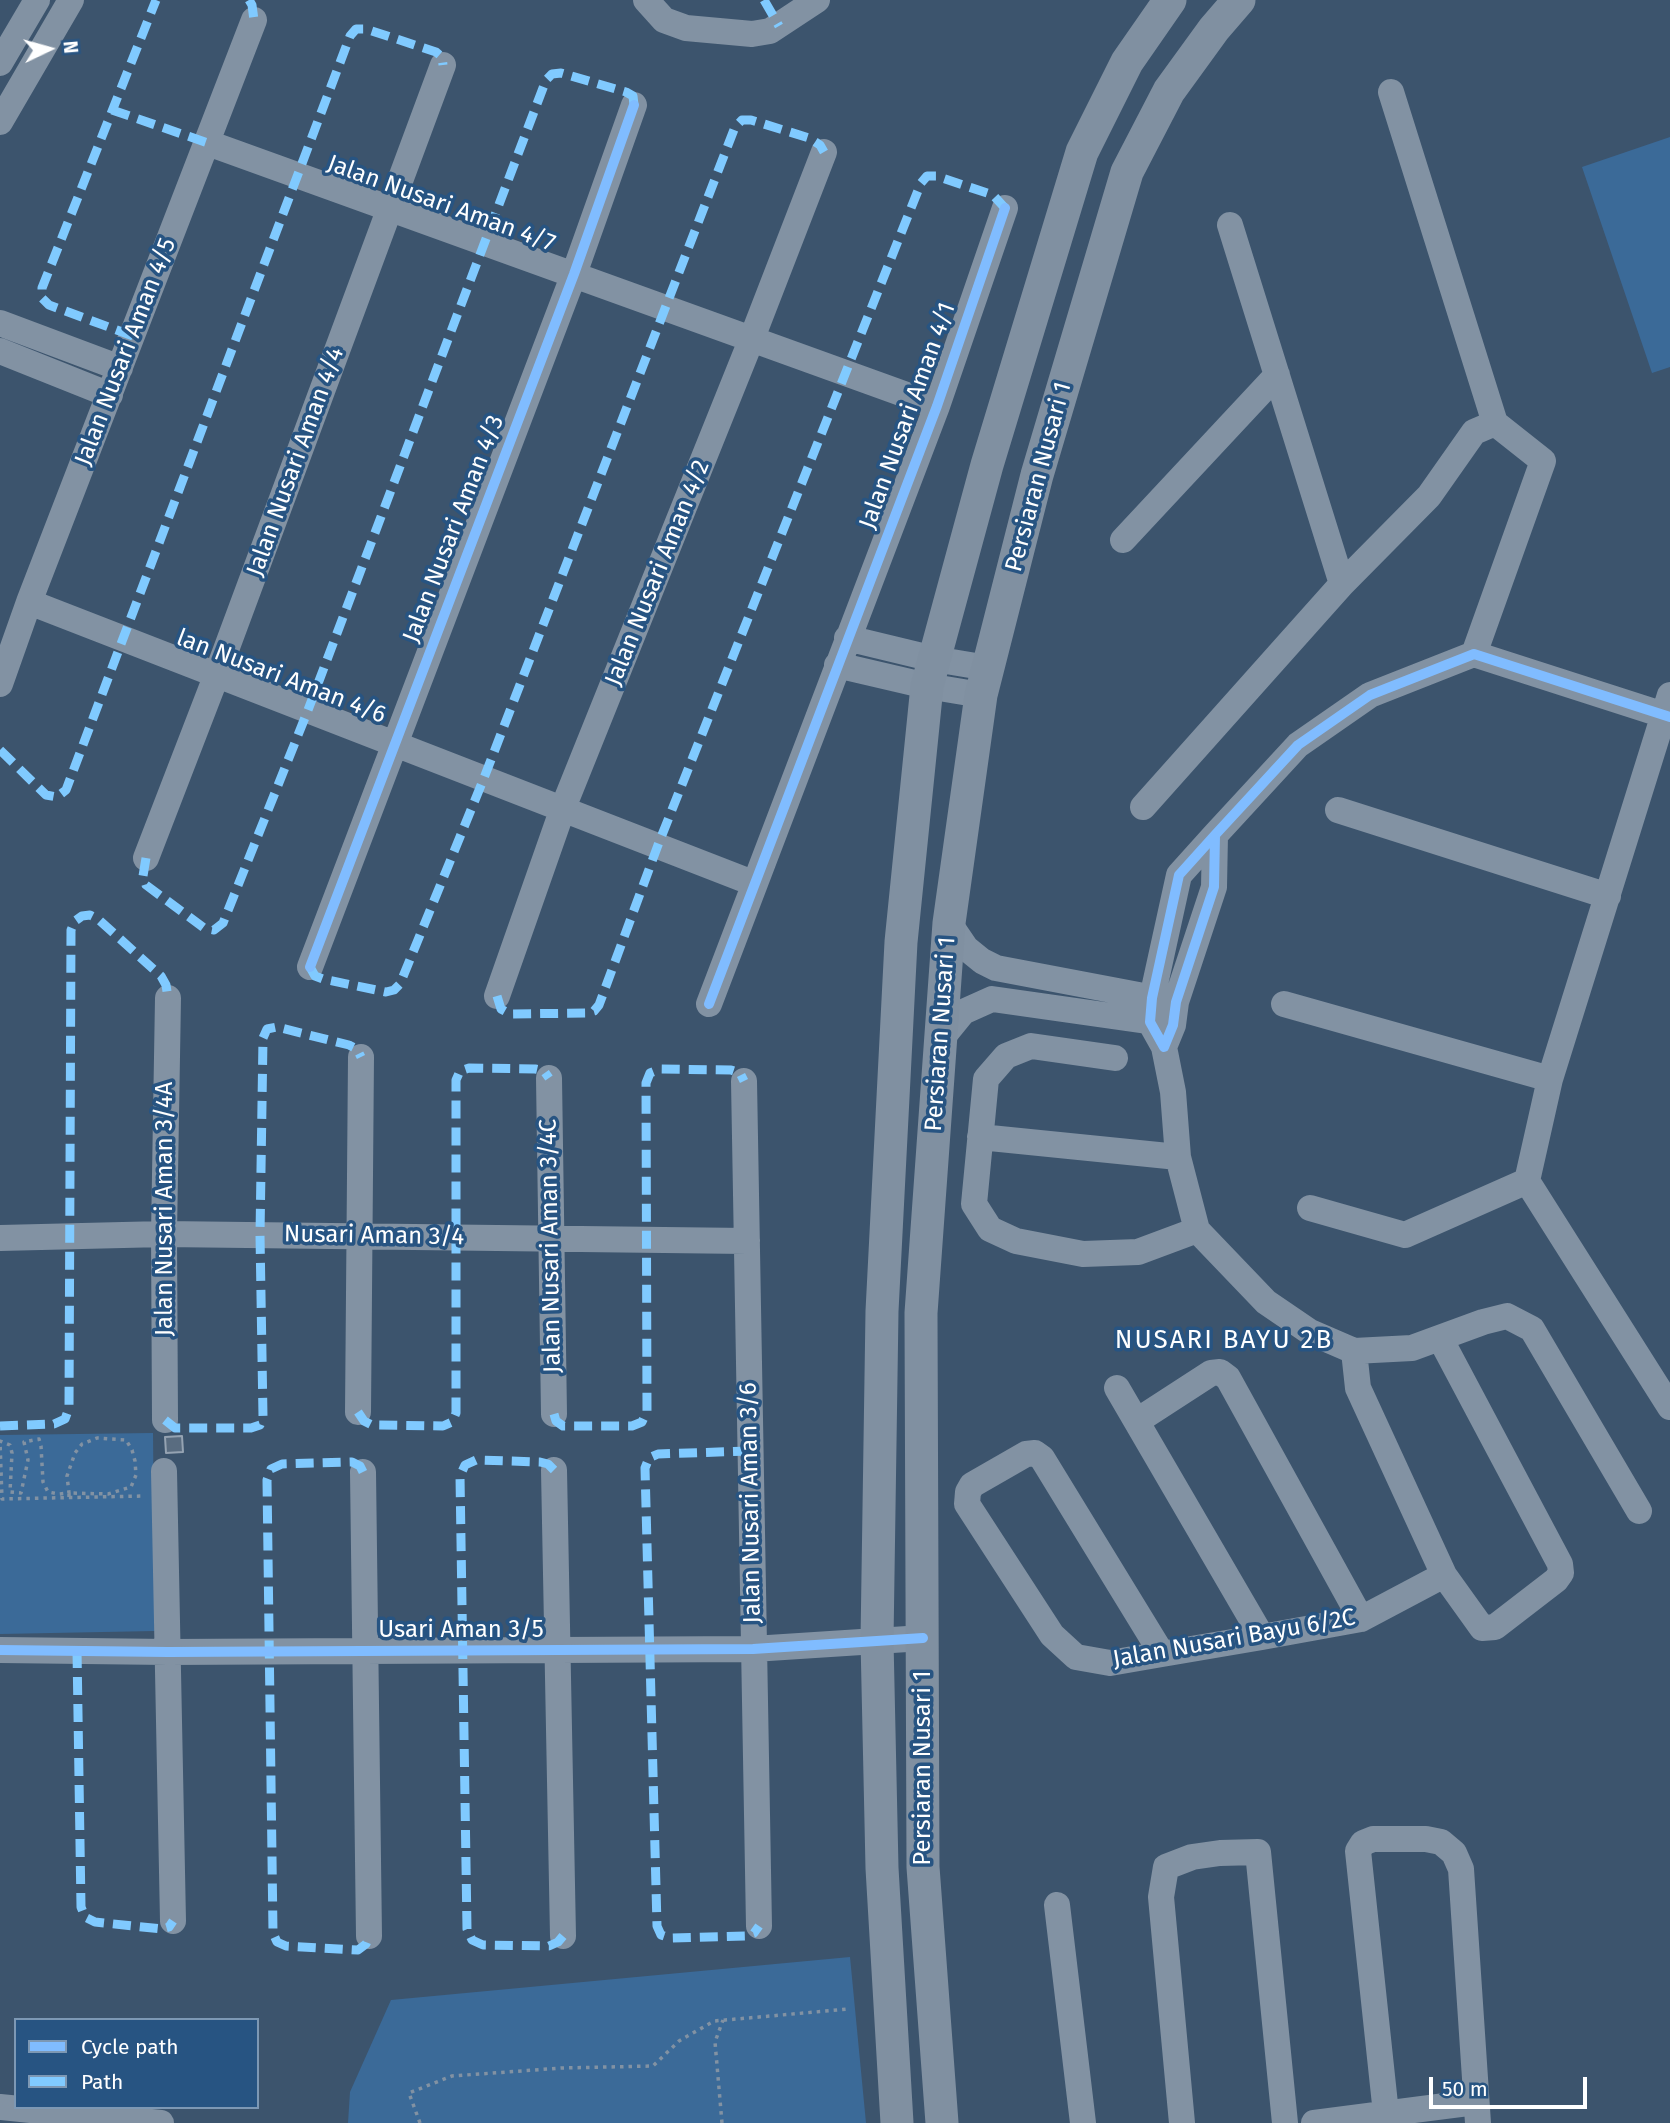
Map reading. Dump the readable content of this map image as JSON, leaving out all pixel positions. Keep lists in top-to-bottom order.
{
  "streets": {
    "main road": ["Persiaran Nusari 1"],
    "street": [
      "Jalan Nusari Aman 4/7",
      "Jalan Nusari Aman 4/5",
      "Jalan Nusari Aman 4/1",
      "Jalan Nusari Aman 4/4",
      "Jalan Nusari Aman 4/3",
      "Jalan Nusari Aman 4/2",
      "lan Nusari Aman 4/6",
      "Jalan Nusari Aman 3/4A",
      "Nusari Aman 3/4",
      "Jalan Nusari Aman 3/4C",
      "Jalan Nusari Aman 3/6",
      "Usari Aman 3/5",
      "Jalan Nusari Bayu 6/2C"
    ]
  },
  "crossings": [
    ["Jalan Nusari Aman 4/7", "Jalan Nusari Aman 4/5"],
    ["Jalan Nusari Aman 4/7", "Jalan Nusari Aman 4/1"],
    ["Jalan Nusari Aman 4/7", "Jalan Nusari Aman 4/4"],
    ["Jalan Nusari Aman 4/7", "Jalan Nusari Aman 4/3"],
    ["Jalan Nusari Aman 4/7", "Jalan Nusari Aman 4/2"],
    ["Jalan Nusari Aman 4/5", "lan Nusari Aman 4/6"],
    ["Jalan Nusari Aman 4/4", "lan Nusari Aman 4/6"],
    ["Persiaran Nusari 1", "Usari Aman 3/5"],
    ["Jalan Nusari Aman 4/3", "lan Nusari Aman 4/6"],
    ["Jalan Nusari Aman 4/2", "lan Nusari Aman 4/6"],
    ["Jalan Nusari Aman 3/4A", "Nusari Aman 3/4"],
    ["Nusari Aman 3/4", "Jalan Nusari Aman 3/4C"],
    ["Nusari Aman 3/4", "Jalan Nusari Aman 3/6"],
    ["Jalan Nusari Aman 3/6", "Usari Aman 3/5"]
  ],
  "districts": ["NUSARI BAYU 2B"],
  "legend": ["Cycle path", "Path"],
  "scale_bar": "50 m",
  "north": "right"
}
